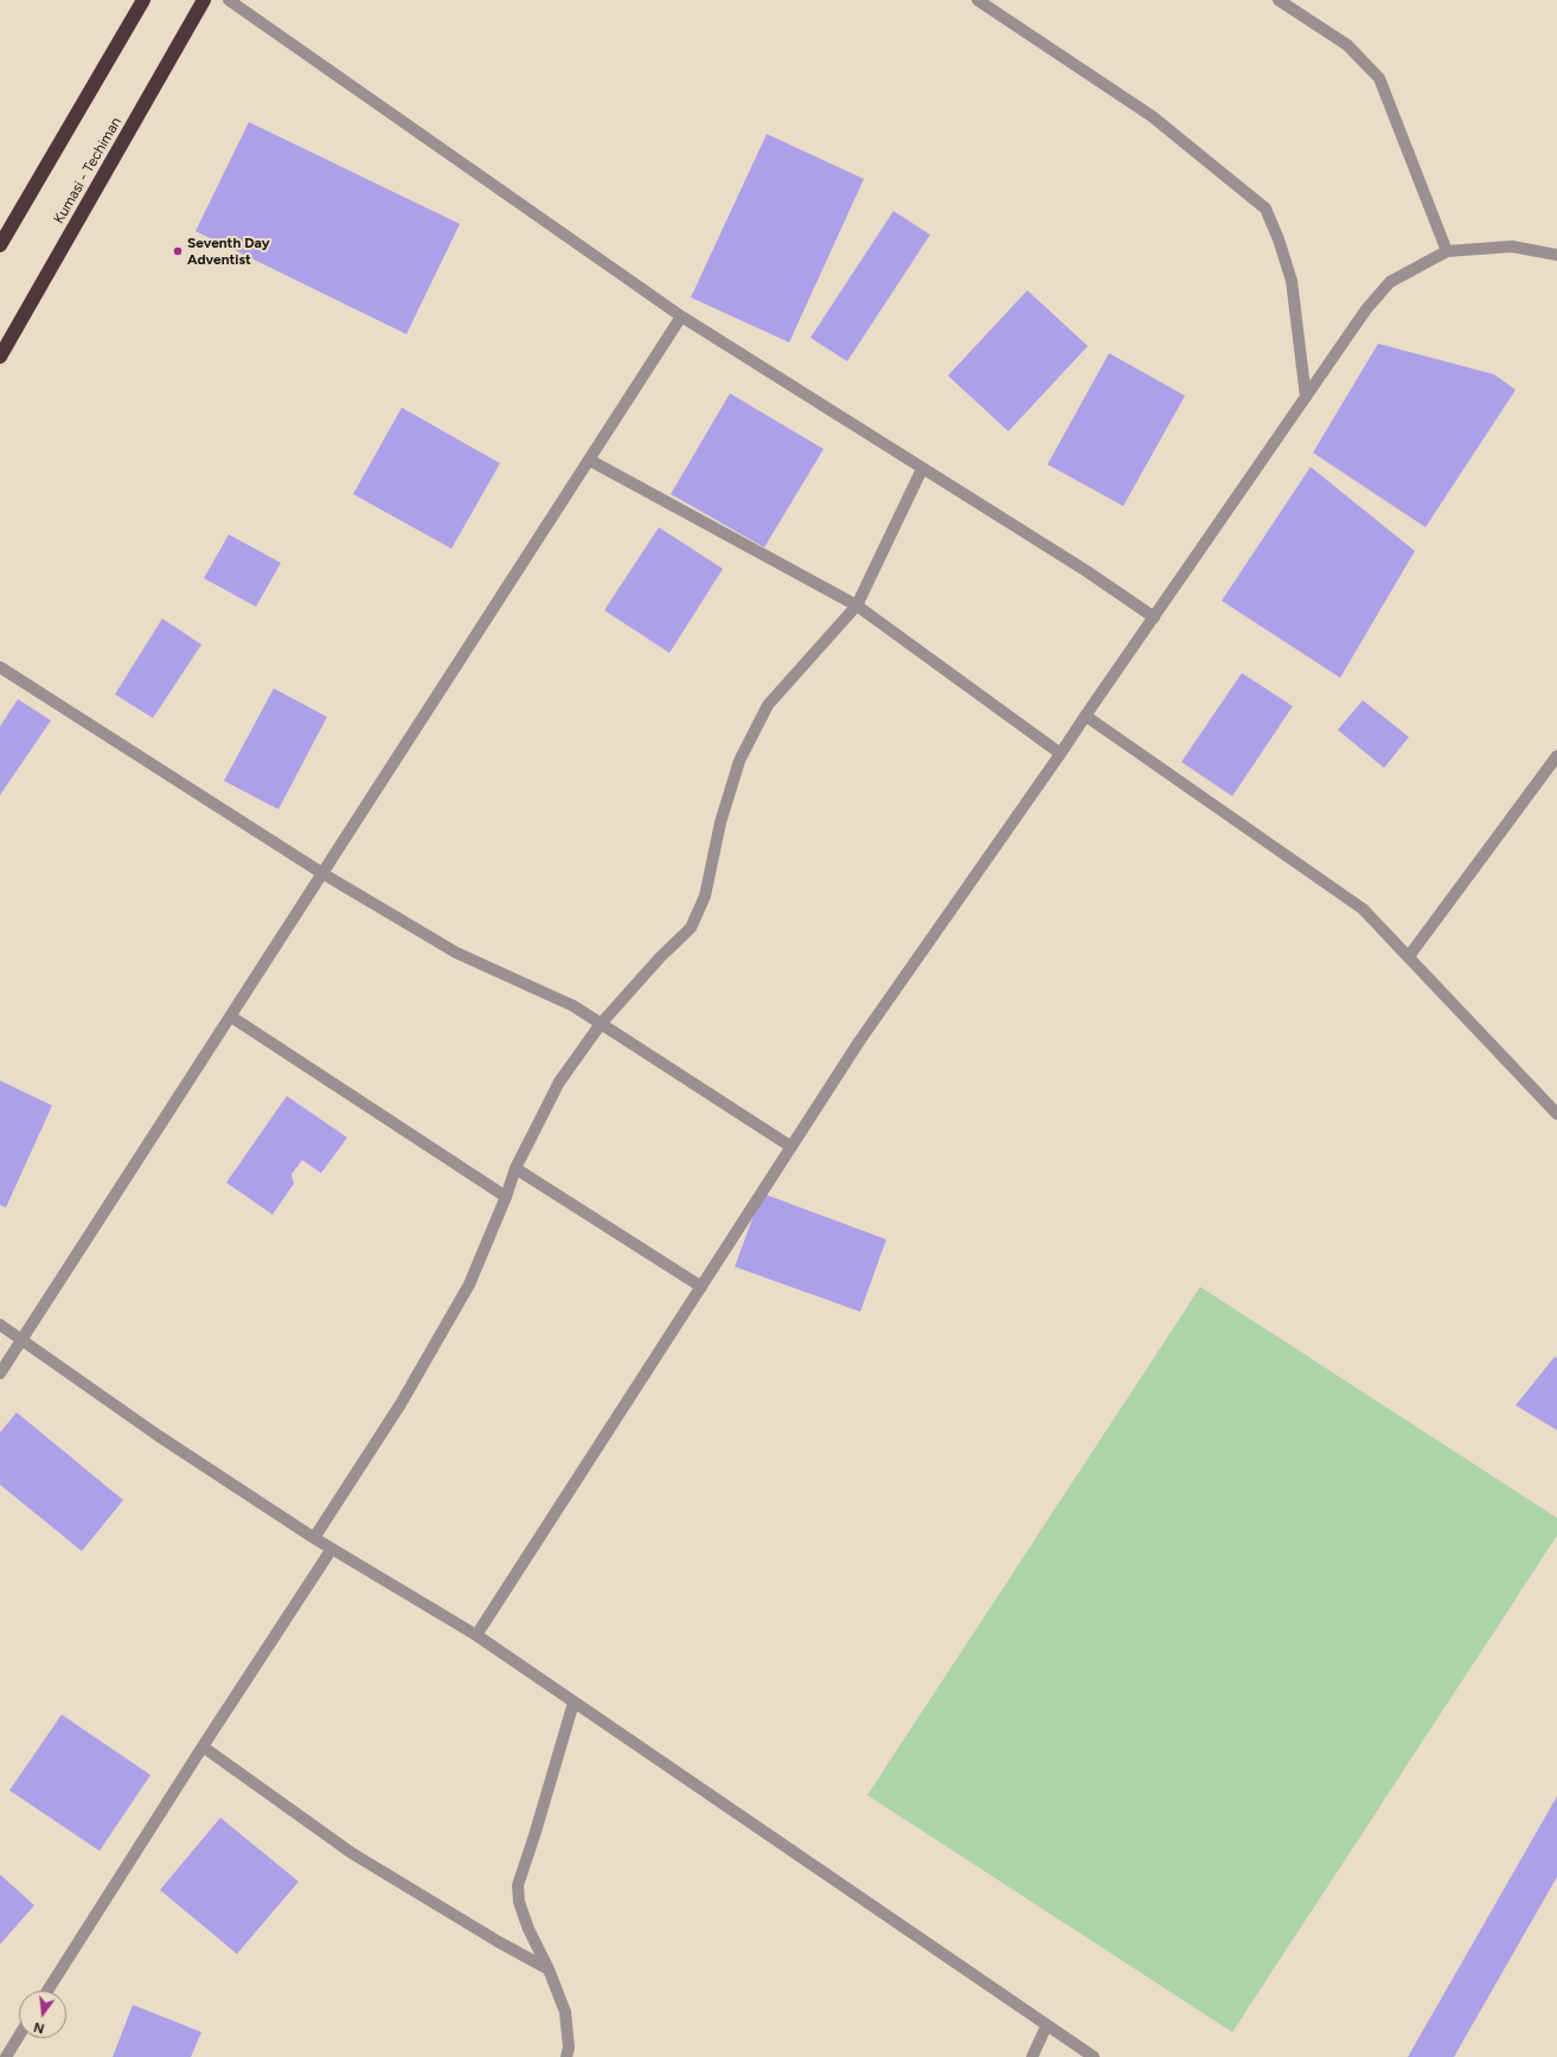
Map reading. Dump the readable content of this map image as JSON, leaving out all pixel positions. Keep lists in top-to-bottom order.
{
  "streets": {
    "highway": ["Kumasi - Techiman"]
  },
  "places": ["Seventh Day Adventist"],
  "north": "bottom"
}
